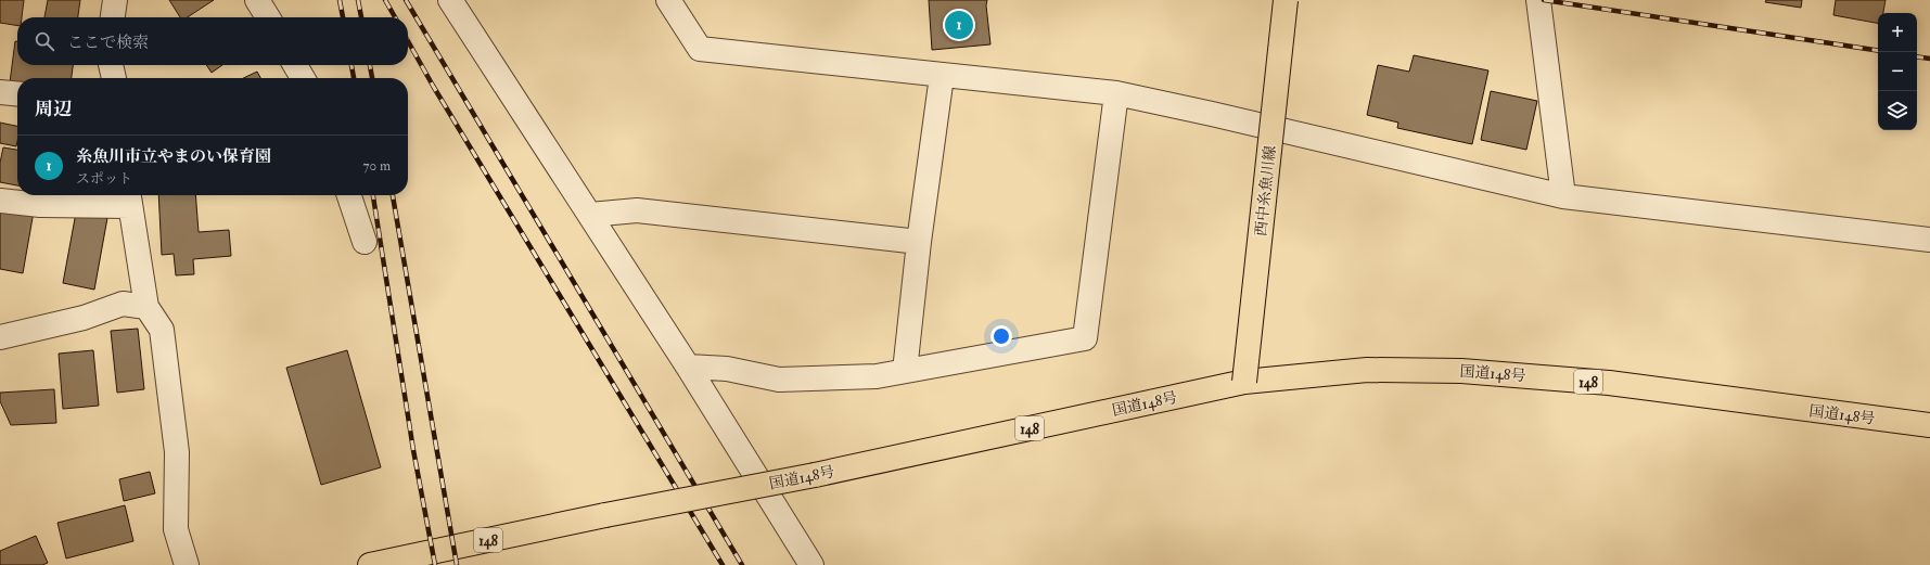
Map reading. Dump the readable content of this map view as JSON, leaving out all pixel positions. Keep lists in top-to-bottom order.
{
  "streets": {
    "main road": ["西中糸魚川線", "国道148号", "148"]
  },
  "crossings": [
    ["西中糸魚川線", "国道148号"]
  ],
  "page": {
    "pins": "1",
    "map_buttons": ["+", "−"],
    "search": "ここで検索",
    "heading": "周辺",
    "list": [
      {
        "mark": "1",
        "name": "糸魚川市立やまのい保育園",
        "note": "スポット",
        "value": "70 m"
      }
    ]
  }
}
